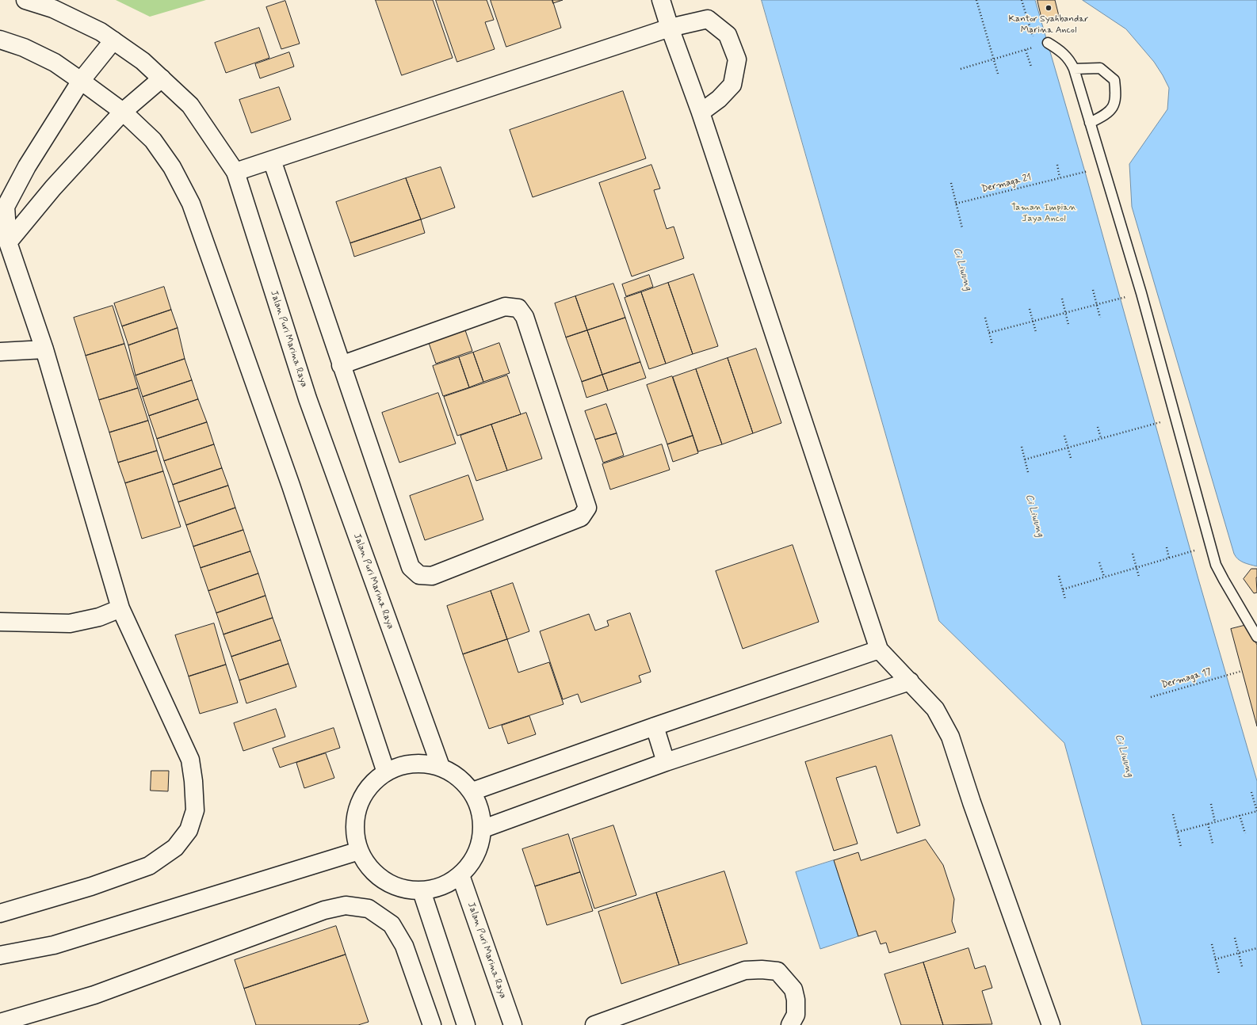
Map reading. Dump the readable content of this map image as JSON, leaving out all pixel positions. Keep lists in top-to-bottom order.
{
  "streets": {
    "street": ["Jalan Puri Marina Raya"],
    "path": ["Dermaga 21", "Dermaga 17"]
  },
  "water": ["Ci Liwung"],
  "parks": ["Taman Impian Jaya Ancol"],
  "places": ["Kantor Syahbandar Marina Ancol"]
}
